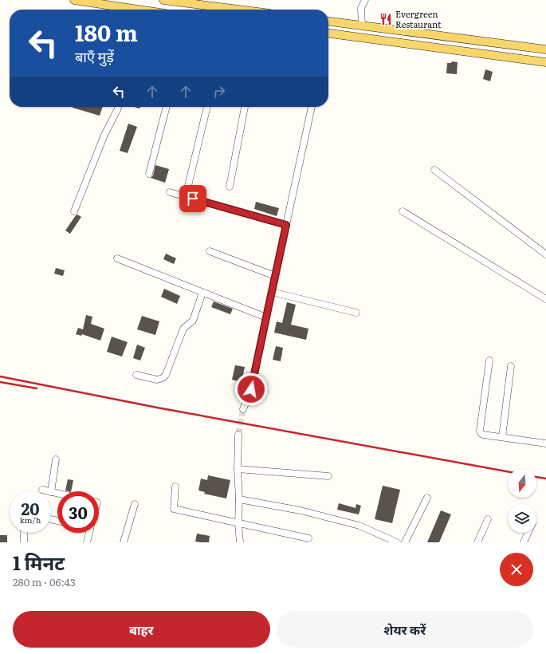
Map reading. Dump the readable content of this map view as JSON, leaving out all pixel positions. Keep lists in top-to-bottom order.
{
  "places": {
    "restaurant": ["Evergreen Restaurant"]
  },
  "north": "bottom",
  "page": {
    "turn": ["180 m", "बाएँ मुड़ें"],
    "speed": "20 km/h",
    "limit": "30",
    "heading": ["1 मिनट", "280 m · 06:43"],
    "buttons": ["बाहर", "शेयर करें"]
  }
}
